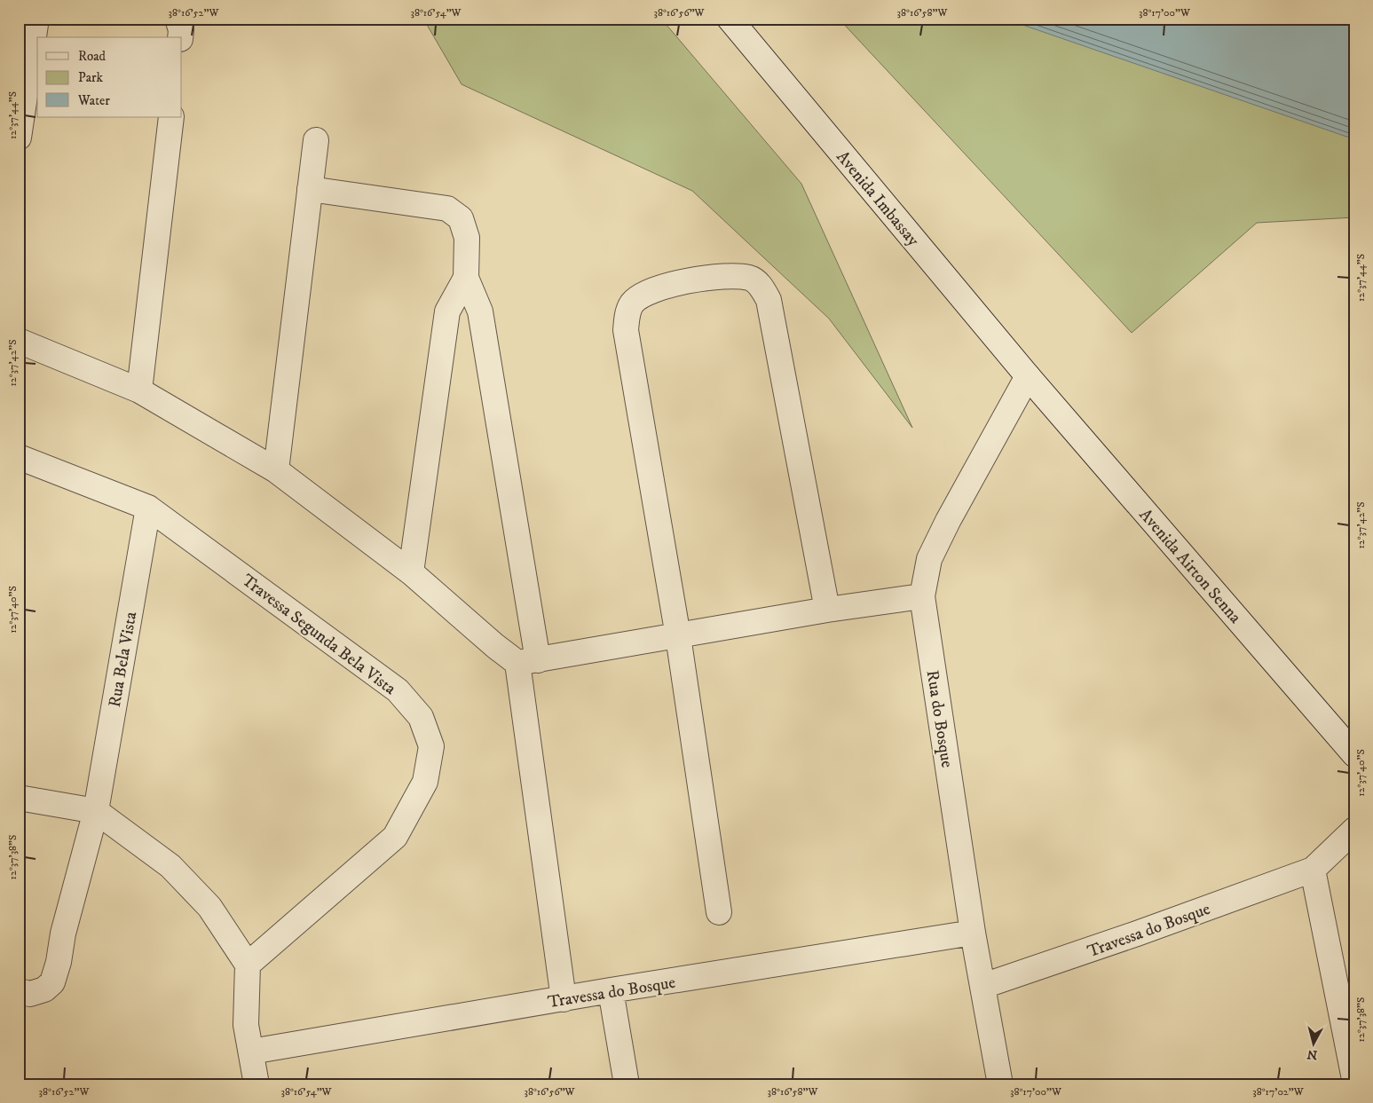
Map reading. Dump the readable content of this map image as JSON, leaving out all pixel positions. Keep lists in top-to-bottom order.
{
  "streets": {
    "street": [
      "Avenida Imbassay",
      "Avenida Airton Senna",
      "Travessa Segunda Bela Vista",
      "Rua Bela Vista",
      "Rua do Bosque",
      "Travessa do Bosque"
    ]
  },
  "crossings": [
    ["Avenida Imbassay", "Avenida Airton Senna"],
    ["Avenida Imbassay", "Rua do Bosque"],
    ["Avenida Airton Senna", "Rua do Bosque"],
    ["Travessa Segunda Bela Vista", "Rua Bela Vista"],
    ["Rua do Bosque", "Travessa do Bosque"]
  ],
  "legend": ["Road", "Park", "Water"],
  "north": "bottom",
  "coordinates": [
    "38°16'52\"W",
    "38°16'54\"W",
    "38°16'56\"W",
    "38°16'58\"W",
    "38°17'00\"W",
    "12°37'44\"S",
    "12°37'42\"S",
    "12°37'40\"S",
    "12°37'38\"S",
    "38°17'02\"W"
  ]
}
